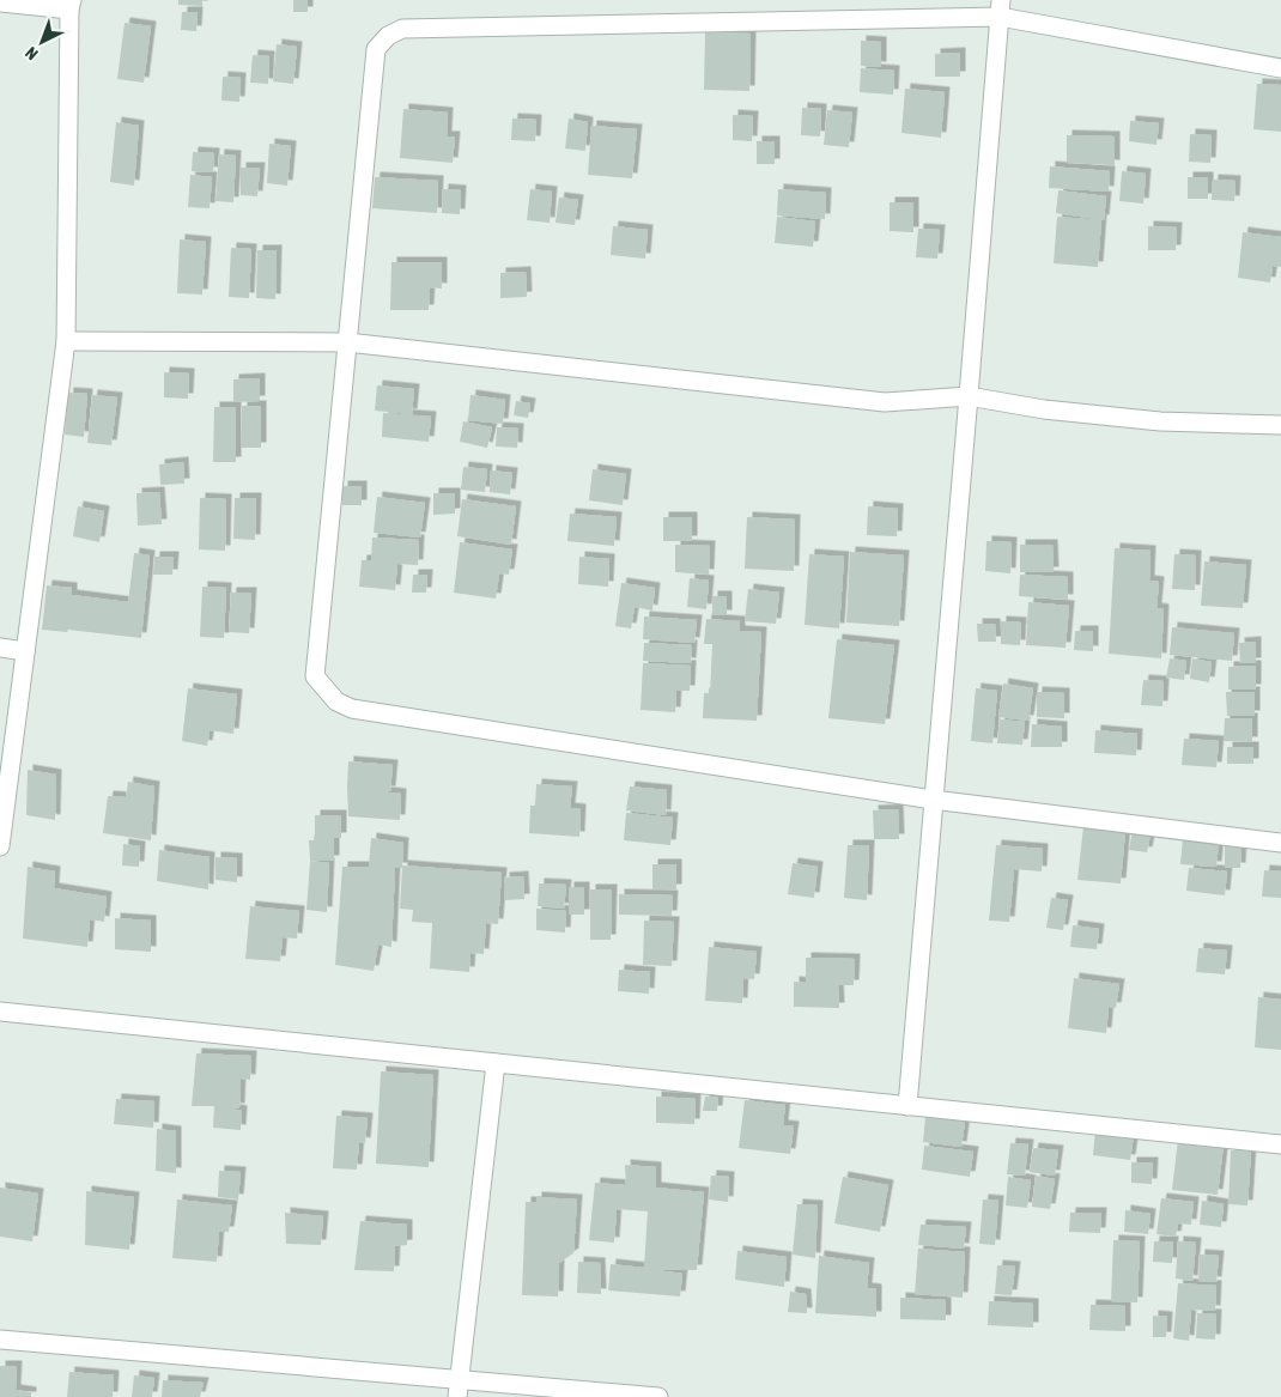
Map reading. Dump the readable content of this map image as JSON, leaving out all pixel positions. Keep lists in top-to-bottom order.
{
  "north": "bottom left"
}
